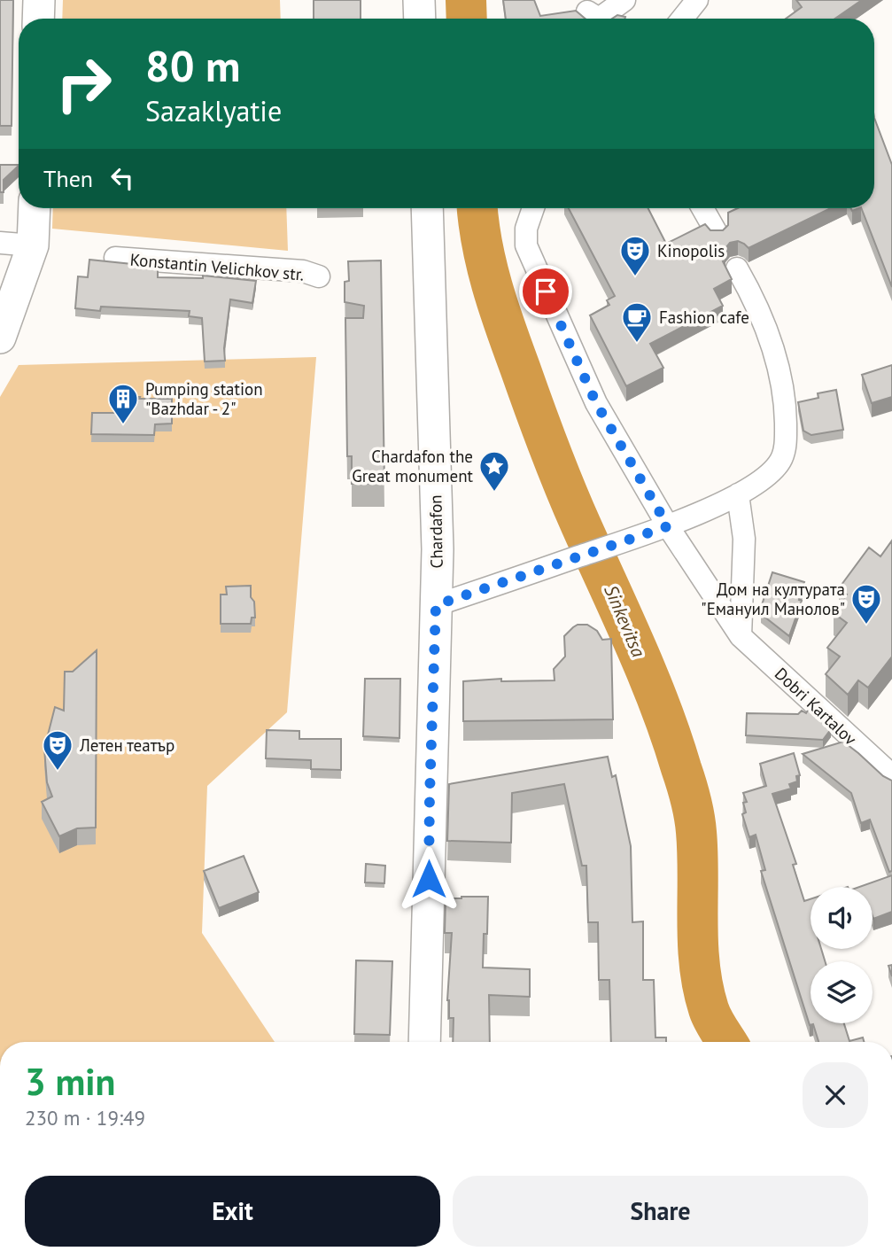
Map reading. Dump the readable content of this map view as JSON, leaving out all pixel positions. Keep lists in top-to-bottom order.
{
  "streets": {
    "main road": ["Chardafon"],
    "street": ["Konstantin Velichkov str.", "Dobri Kartalov"]
  },
  "water": ["Sinkevitsa"],
  "places": {
    "theatre": ["Kinopolis", "Дом на културата \"Емануил Манолов\"", "Летен театър"],
    "cafe": ["Fashion cafe"],
    "building": ["Pumping station \"Bazhdar - 2\""],
    "place": ["Chardafon the Great monument"]
  },
  "page": {
    "turn": ["80 m", "Sazaklyatie"],
    "then": "Then",
    "heading": ["3 min", "230 m · 19:49"],
    "buttons": ["Exit", "Share"]
  }
}
